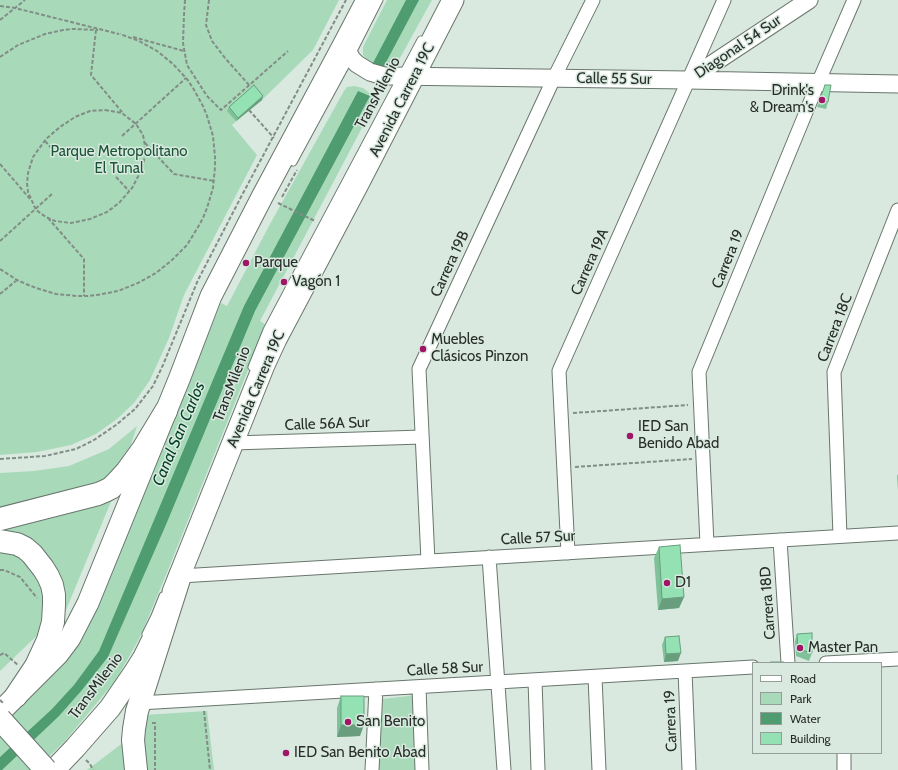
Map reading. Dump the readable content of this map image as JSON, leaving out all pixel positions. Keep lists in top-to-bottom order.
{
  "streets": {
    "main road": ["Avenida Carrera 19C"],
    "street": [
      "Diagonal 54 Sur",
      "Calle 55 Sur",
      "Carrera 19",
      "Carrera 19A",
      "Carrera 19B",
      "Carrera 18C",
      "Calle 56A Sur",
      "Calle 57 Sur",
      "Carrera 18D",
      "Calle 58 Sur"
    ],
    "lane": ["TransMilenio"]
  },
  "crossings": [
    ["Diagonal 54 Sur", "Calle 55 Sur"],
    ["Diagonal 54 Sur", "Carrera 19A"],
    ["Calle 55 Sur", "TransMilenio"],
    ["Calle 55 Sur", "Avenida Carrera 19C"],
    ["Calle 55 Sur", "Carrera 19"],
    ["Calle 55 Sur", "Carrera 19A"],
    ["Calle 55 Sur", "Carrera 19B"],
    ["TransMilenio", "Avenida Carrera 19C"],
    ["TransMilenio", "Calle 57 Sur"],
    ["Avenida Carrera 19C", "Calle 56A Sur"],
    ["Avenida Carrera 19C", "Calle 57 Sur"],
    ["Carrera 19", "Calle 57 Sur"],
    ["Carrera 19", "Calle 58 Sur"],
    ["Carrera 19A", "Calle 57 Sur"],
    ["Carrera 19B", "Calle 56A Sur"],
    ["Carrera 19B", "Calle 57 Sur"],
    ["Carrera 18C", "Calle 57 Sur"],
    ["Calle 57 Sur", "Carrera 18D"]
  ],
  "water": ["Canal San Carlos"],
  "parks": ["Parque Metropolitano El Tunal"],
  "places": [
    "Drink's & Dream's",
    "Parque",
    "Vagón 1",
    "Muebles Clásicos Pinzon",
    "IED San Benido Abad",
    "D1",
    "Master Pan",
    "San Benito",
    "IED San Benito Abad"
  ],
  "legend": [
    "Road",
    "Park",
    "Water",
    "Building"
  ]
}
